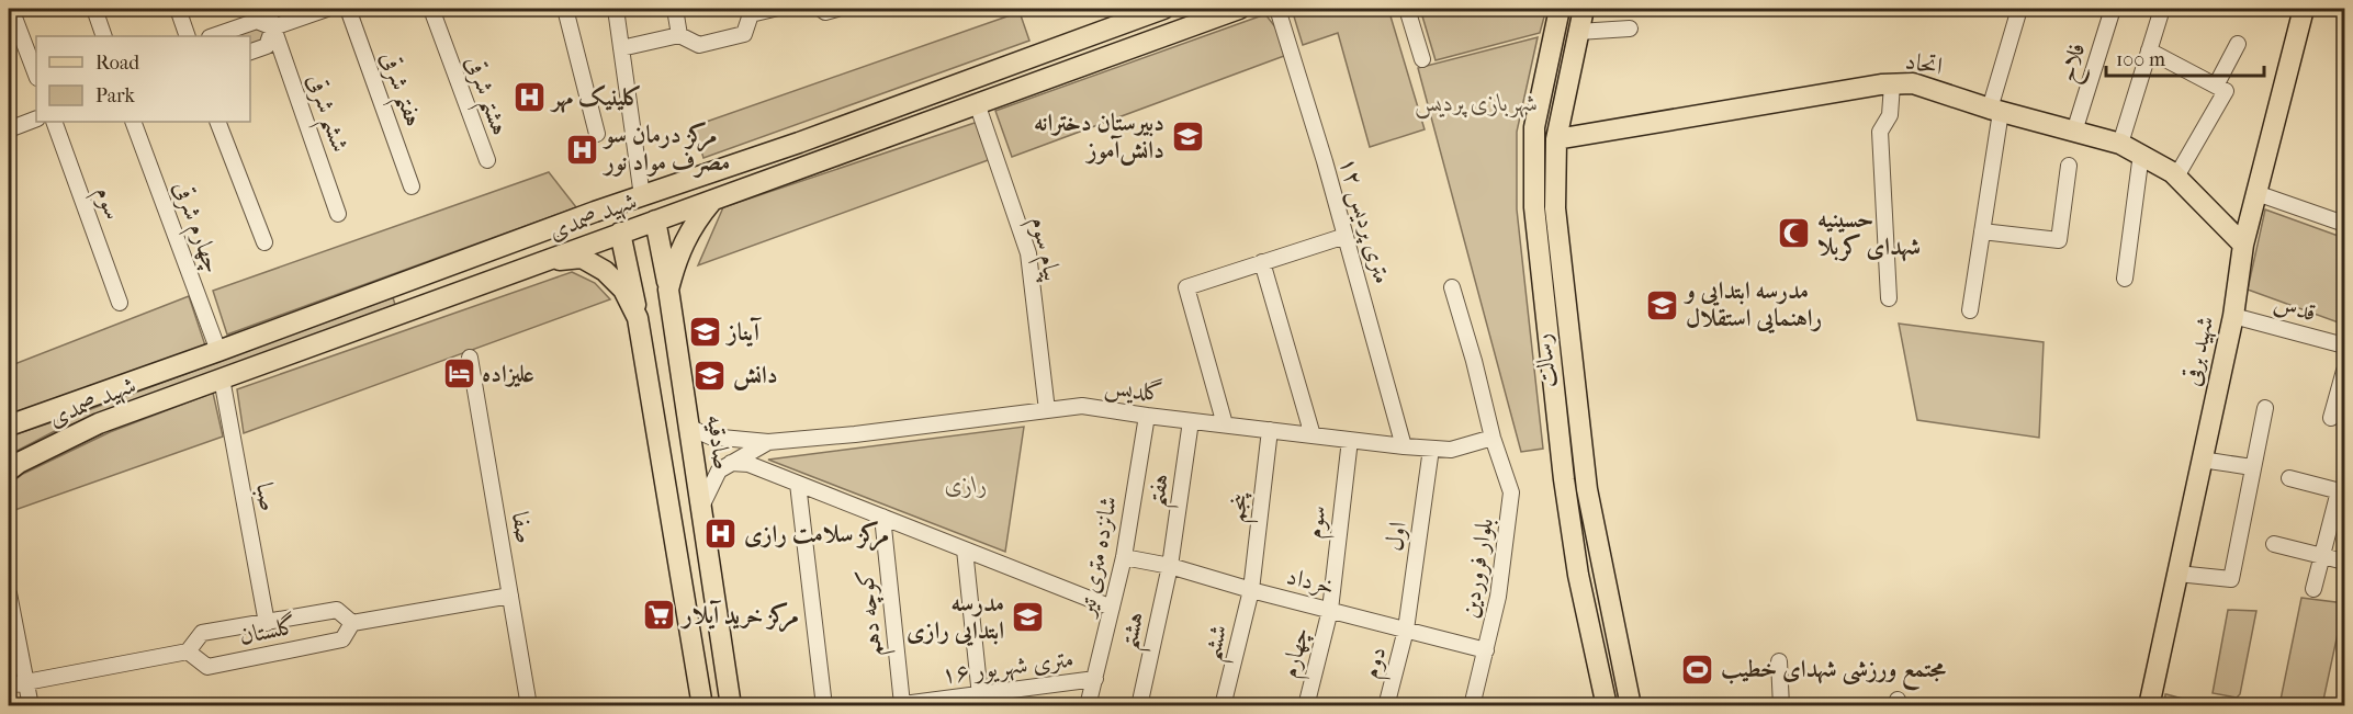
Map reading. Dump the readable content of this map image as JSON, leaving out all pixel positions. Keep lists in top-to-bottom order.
{
  "streets": {
    "main road": [
      "اتحاد",
      "شهید صمدی",
      "شهید برقی",
      "رسالت",
      "صادقیه"
    ],
    "street": [
      "فلاح",
      "هفتم شرقی",
      "هشتم شرقی",
      "ششم شرقی",
      "سوم",
      "۱۲ متری پردیس",
      "چهارم شرقی",
      "پیام سوم",
      "قدس",
      "گلدیس",
      "هفتم",
      "صبا",
      "پنجم",
      "صفا",
      "اول",
      "شانزده متری تیر",
      "بلوار فروردین",
      "خرداد",
      "کوچه دهم",
      "گلستان",
      "هشتم",
      "ششم",
      "چهارم",
      "دوم",
      "۱۶ متری شهریور"
    ]
  },
  "crossings": [
    ["فلاح", "اتحاد"],
    ["اتحاد", "شهید برقی"],
    ["اتحاد", "رسالت"],
    ["سوم", "گلدیس"],
    ["سوم", "خرداد"],
    ["سوم", "چهارم"],
    ["شهید صمدی", "چهارم شرقی"],
    ["شهید صمدی", "پیام سوم"],
    ["شهید صمدی", "صادقیه"],
    ["شهید صمدی", "صبا"],
    ["۱۲ متری پردیس", "گلدیس"],
    ["پیام سوم", "گلدیس"],
    ["قدس", "شهید برقی"],
    ["گلدیس", "هفتم"],
    ["گلدیس", "پنجم"],
    ["گلدیس", "اول"],
    ["گلدیس", "شانزده متری تیر"],
    ["گلدیس", "بلوار فروردین"],
    ["هفتم", "خرداد"],
    ["هفتم", "هشتم"],
    ["صبا", "گلستان"],
    ["پنجم", "خرداد"],
    ["پنجم", "ششم"],
    ["صفا", "گلستان"],
    ["اول", "خرداد"],
    ["اول", "دوم"],
    ["شانزده متری تیر", "خرداد"],
    ["شانزده متری تیر", "۱۶ متری شهریور"],
    ["بلوار فروردین", "خرداد"],
    ["خرداد", "هشتم"],
    ["خرداد", "ششم"],
    ["خرداد", "چهارم"],
    ["خرداد", "دوم"],
    ["کوچه دهم", "۱۶ متری شهریور"]
  ],
  "parks": ["شهربازی پردیس", "رازی"],
  "places": {
    "hospital": ["کلینیک مهر", "مرکز درمان سو مصرف مواد نور", "مرکز سلامت رازی"],
    "school or university": [
      "دبیرستان دخترانه دانش‌آموز",
      "مدرسه ابتدایی و راهنمایی استقلال",
      "آیناز",
      "دانش",
      "مدرسه ابتدایی رازی"
    ],
    "mosque": ["حسینیه شهدای کربلا"],
    "hotel": ["علیزاده"],
    "supermarket": ["مرکز خرید آیلار"],
    "sports": ["مجتمع ورزشی شهدای خطیب"]
  },
  "legend": ["Road", "Park"],
  "scale_bar": "100 m"
}
